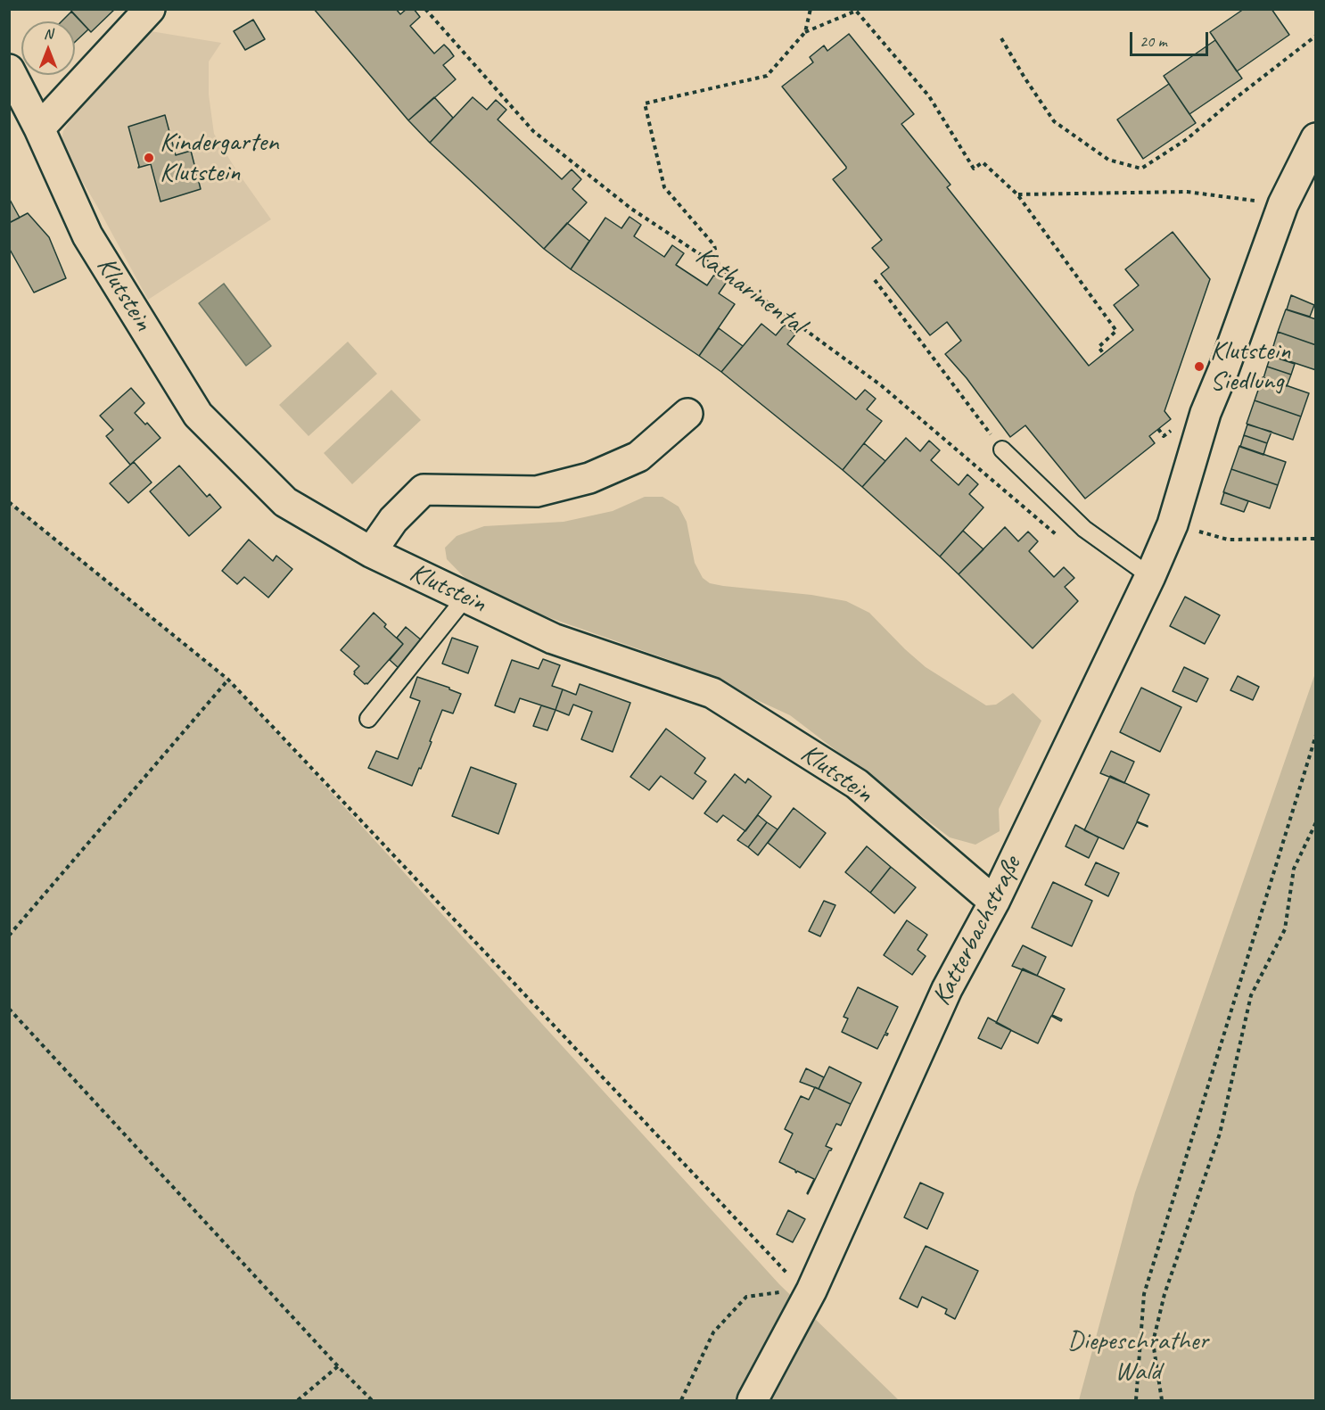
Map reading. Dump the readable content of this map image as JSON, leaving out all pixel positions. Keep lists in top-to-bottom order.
{
  "streets": {
    "street": ["Klutstein", "Katterbachstraße"],
    "path": ["Katharinental"]
  },
  "crossings": [
    ["Klutstein", "Katterbachstraße"]
  ],
  "parks": ["Diepeschrather Wald"],
  "places": ["Kindergarten Klutstein", "Klutstein Siedlung"],
  "scale_bar": "20 m",
  "north": "top"
}
